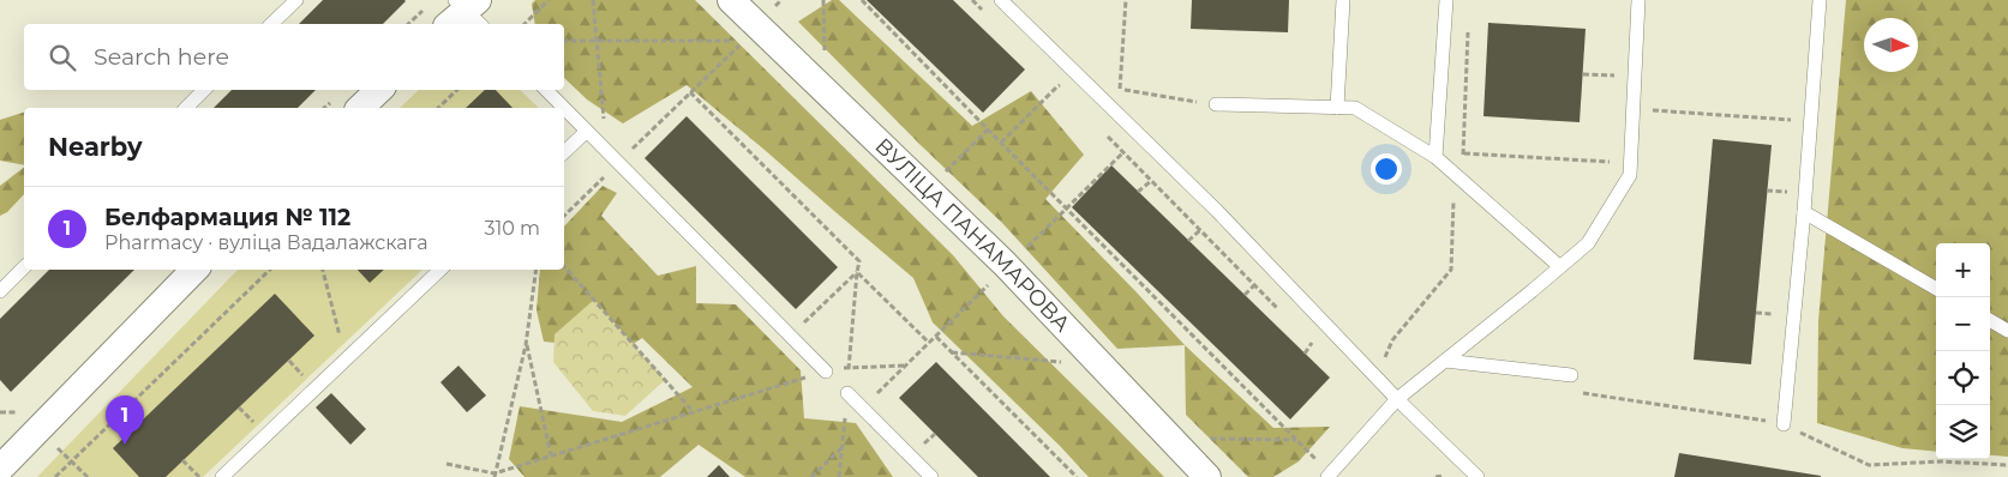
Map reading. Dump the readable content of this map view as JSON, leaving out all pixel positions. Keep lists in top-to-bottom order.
{
  "streets": {
    "street": ["ВУЛІЦА ПАНАМАРОВА"]
  },
  "north": "right",
  "page": {
    "search": "Search here",
    "heading": "Nearby",
    "list": [
      {
        "mark": "1",
        "name": "Белфармация № 112",
        "note": "Pharmacy · вуліца Вадалажскага",
        "value": "310 m"
      }
    ],
    "map_buttons": ["+", "−"],
    "pins": "1"
  }
}
